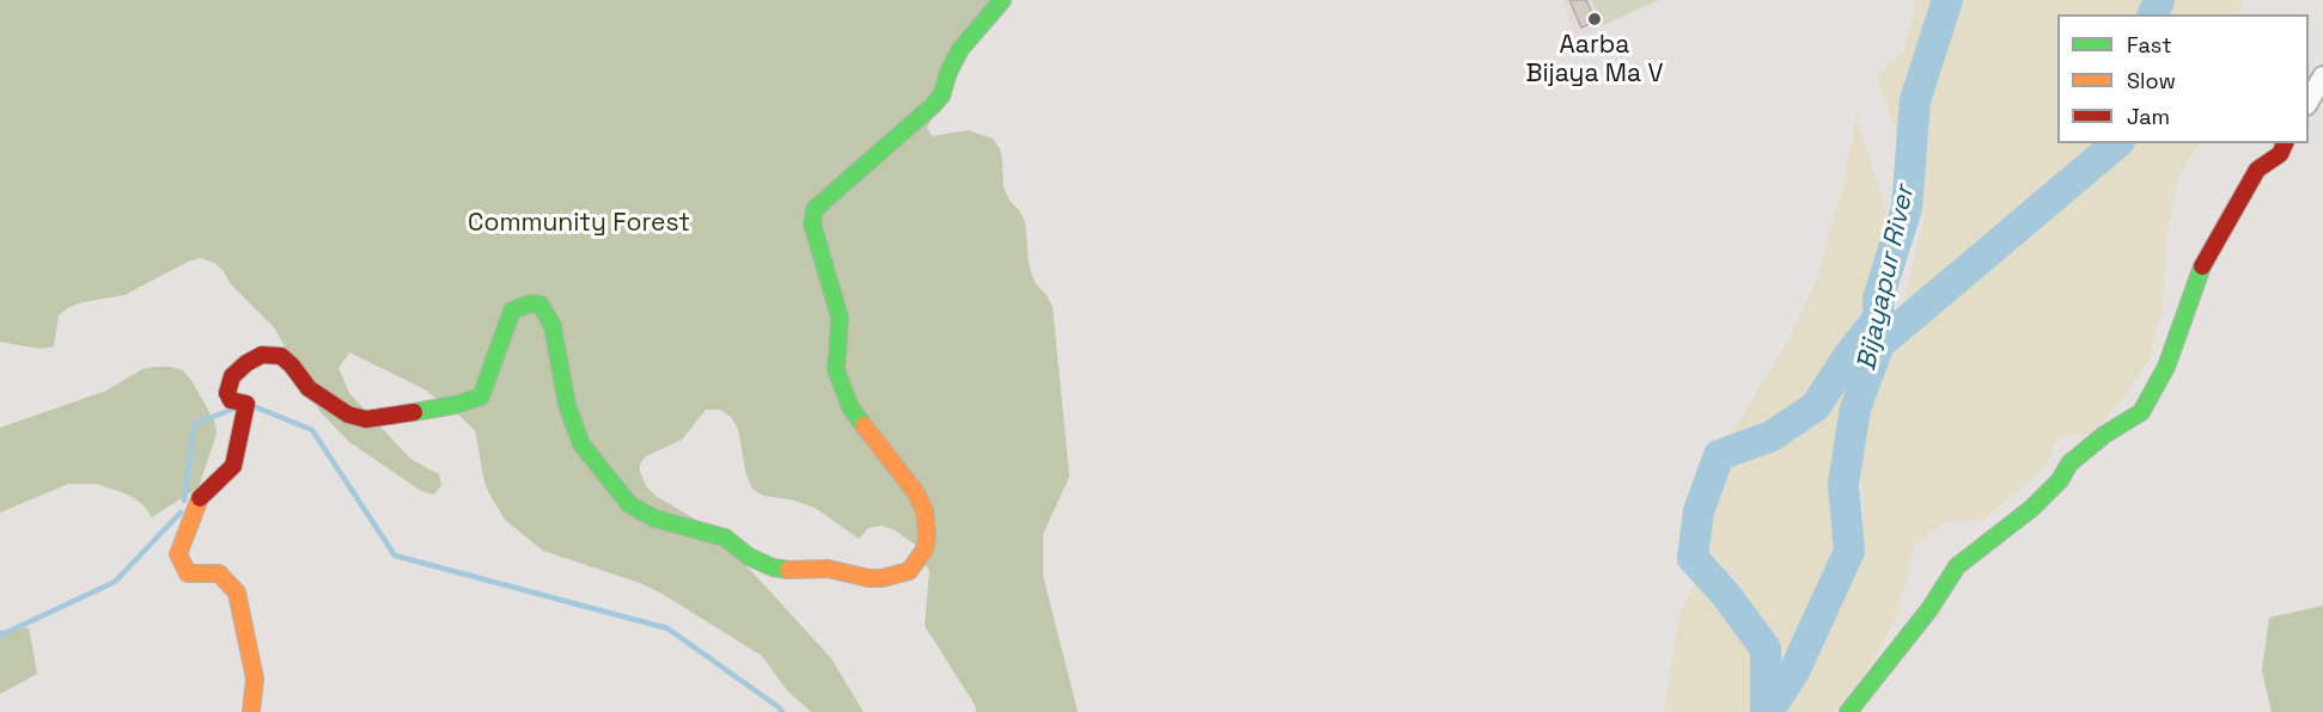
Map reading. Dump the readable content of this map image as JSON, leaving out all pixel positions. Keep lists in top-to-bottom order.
{
  "water": ["Bijayapur River"],
  "parks": ["Community Forest"],
  "places": ["Aarba Bijaya Ma V"],
  "legend": ["Fast", "Slow", "Jam"]
}
